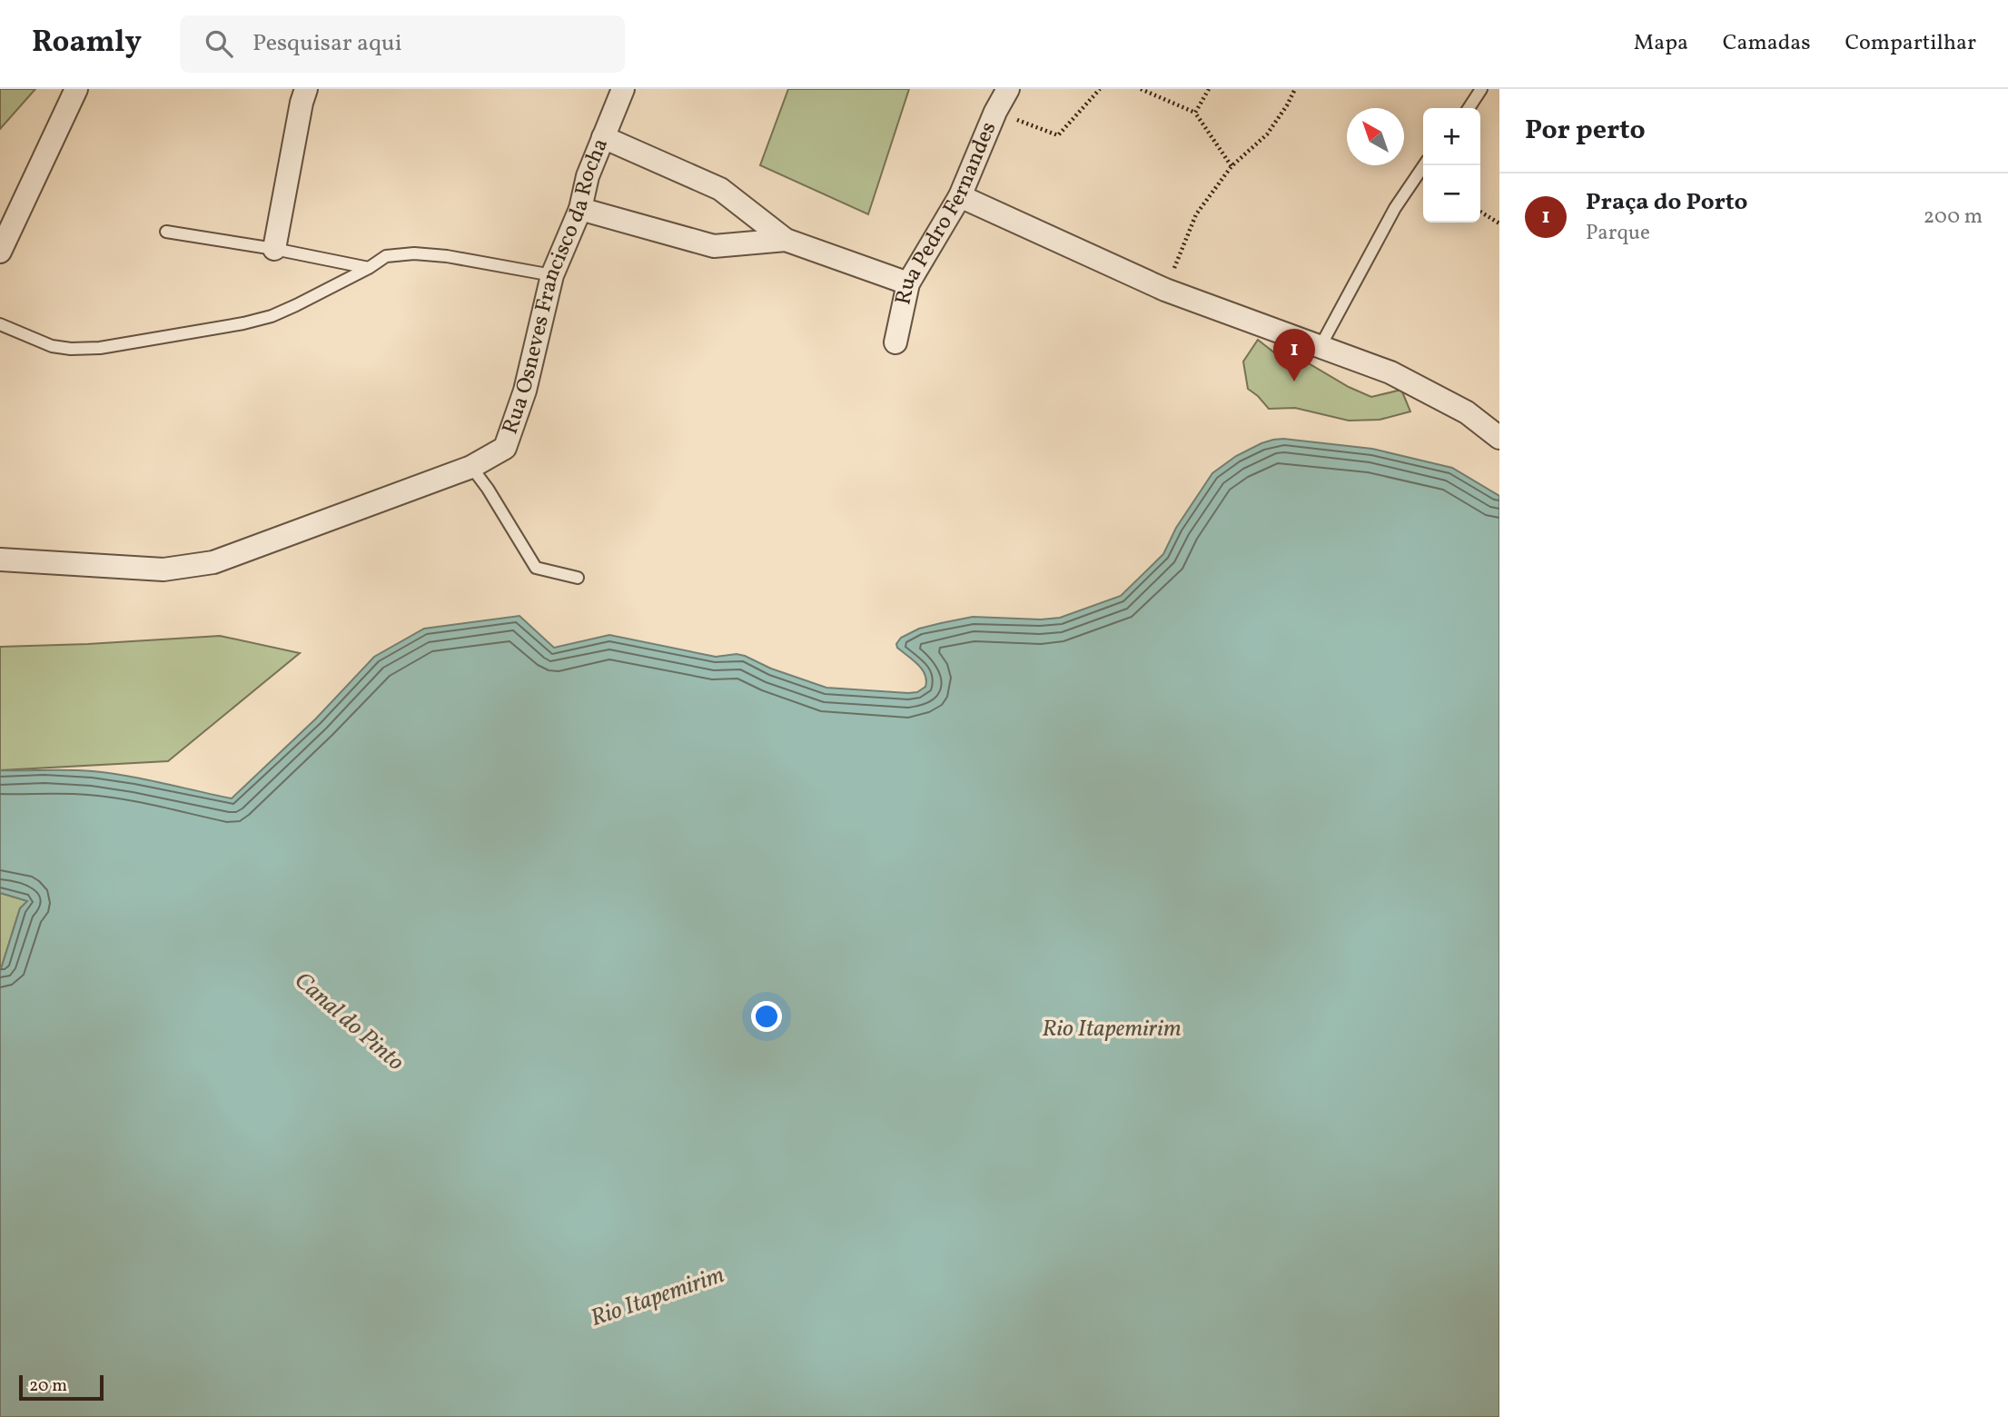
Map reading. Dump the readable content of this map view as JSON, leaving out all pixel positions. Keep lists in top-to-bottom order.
{
  "streets": {
    "street": ["Rua Pedro Fernandes", "Rua Osneves Francisco da Rocha"]
  },
  "water": ["Canal do Pinto", "Rio Itapemirim"],
  "scale_bar": "20 m",
  "north": "top left",
  "page": {
    "header": "Roamly",
    "search": "Pesquisar aqui",
    "nav": ["Mapa", "Camadas", "Compartilhar"],
    "heading": "Por perto",
    "map_buttons": ["+", "−"],
    "list": [
      {
        "mark": "1",
        "name": "Praça do Porto",
        "note": "Parque",
        "value": "200 m"
      }
    ],
    "pins": "1",
    "scale": "20 m"
  }
}
